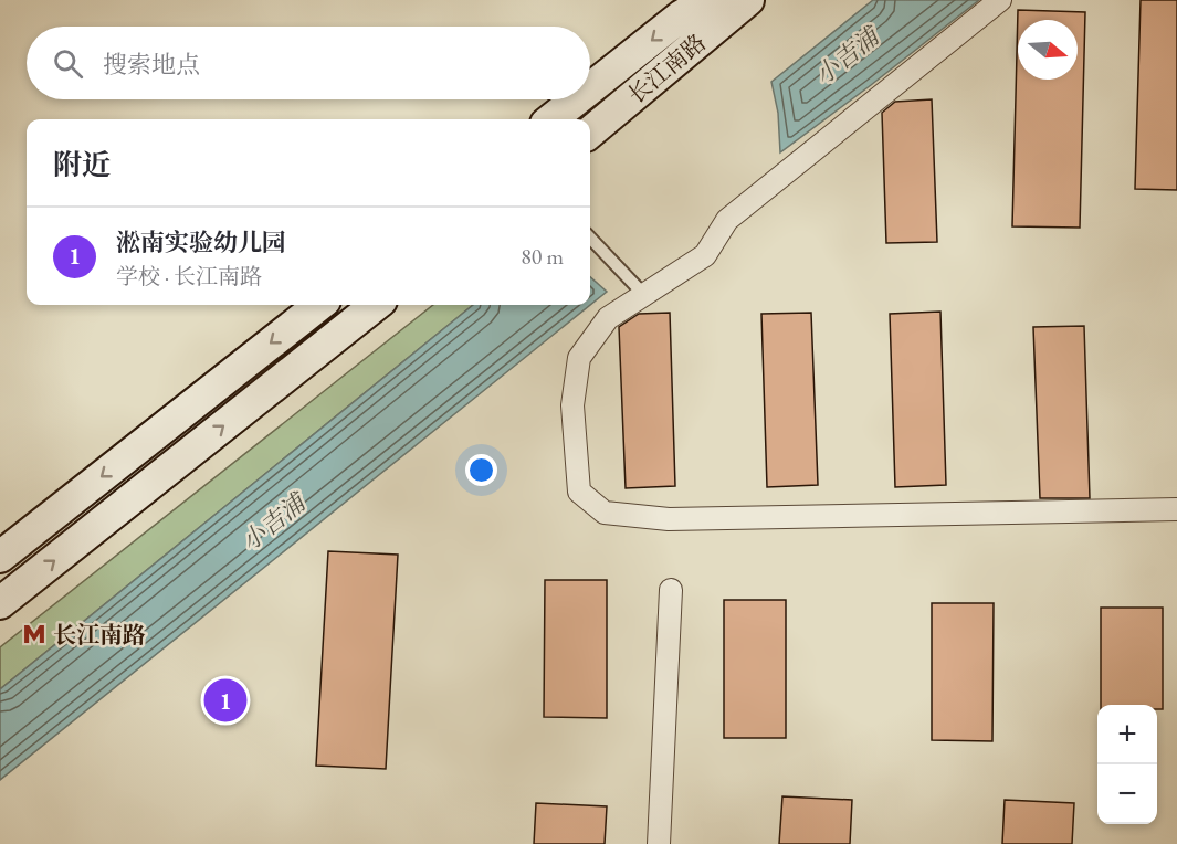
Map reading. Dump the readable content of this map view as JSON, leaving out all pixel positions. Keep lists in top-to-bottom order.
{
  "streets": {
    "main road": ["长江南路"]
  },
  "water": ["小吉浦"],
  "places": {
    "metro station": ["长江南路"]
  },
  "north": "right",
  "page": {
    "search": "搜索地点",
    "heading": "附近",
    "list": [
      {
        "mark": "1",
        "name": "淞南实验幼儿园",
        "note": "学校 · 长江南路",
        "value": "80 m"
      }
    ],
    "pins": "1",
    "map_buttons": ["+", "−"]
  }
}
